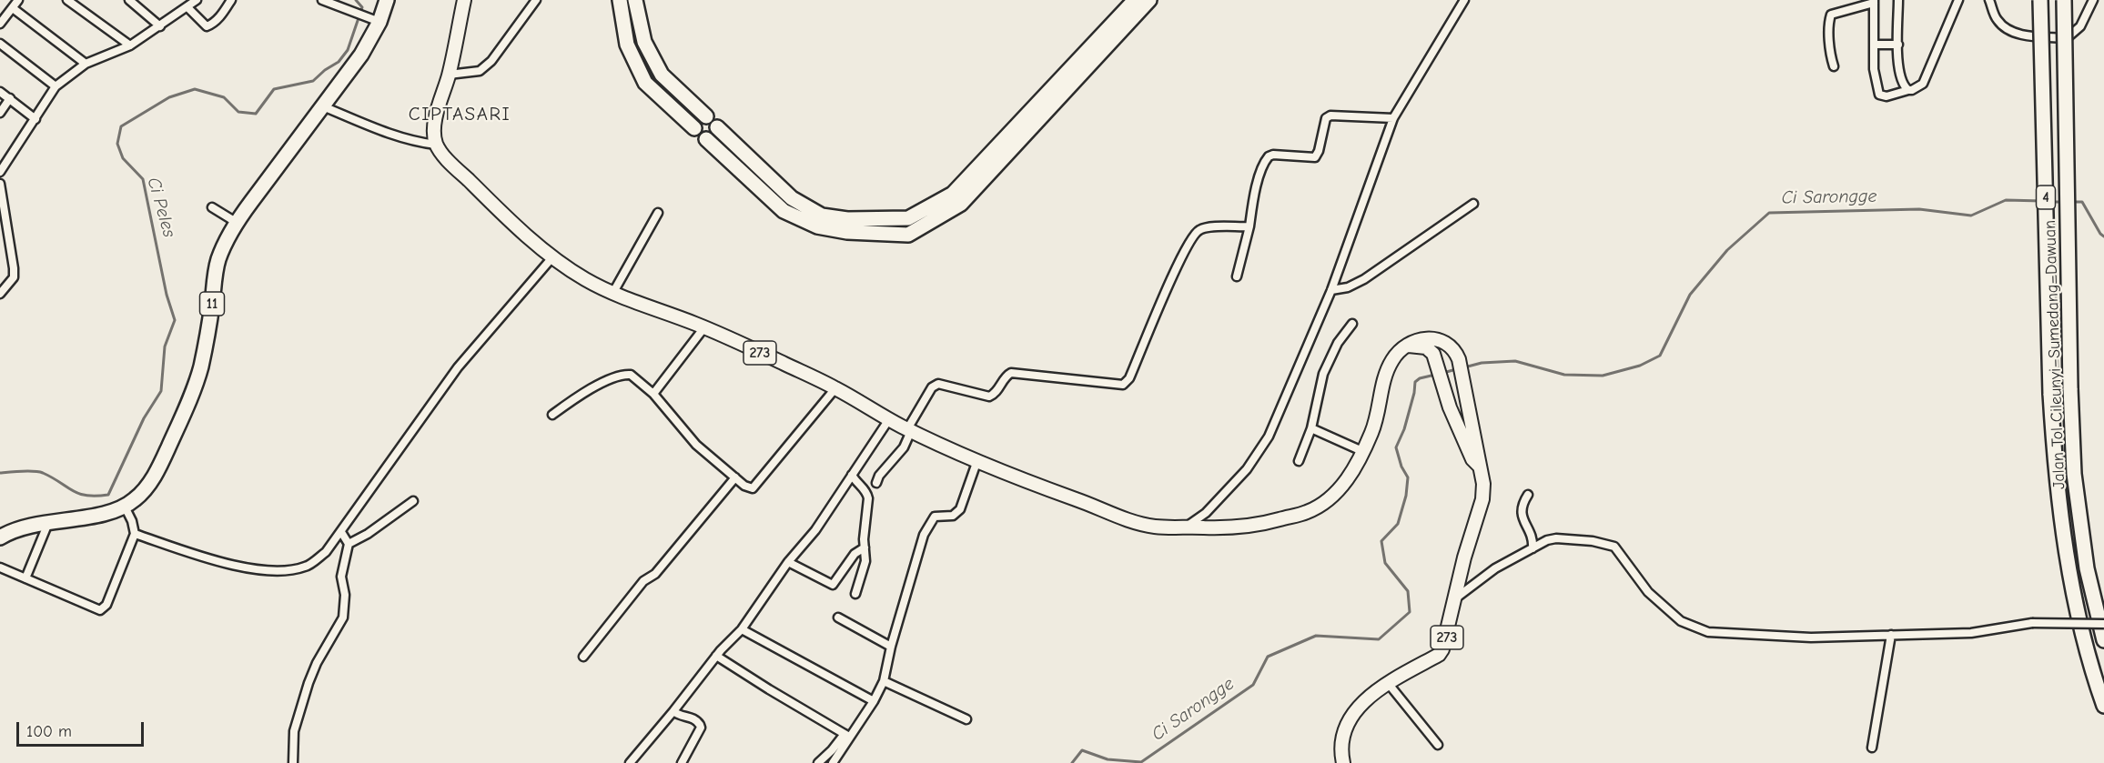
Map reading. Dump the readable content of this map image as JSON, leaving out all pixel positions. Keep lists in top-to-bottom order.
{
  "streets": {
    "highway": ["4", "11", "Jalan Tol Cileunyi–Sumedang–Dawuan"],
    "main road": ["273"]
  },
  "districts": ["CIPTASARI"],
  "water": ["Ci Sarongge", "Ci Peles"],
  "scale_bar": "100 m"
}
